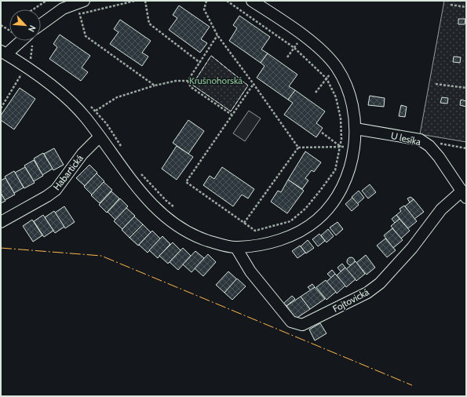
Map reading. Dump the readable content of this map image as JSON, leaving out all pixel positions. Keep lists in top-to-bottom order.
{
  "streets": {
    "street": ["U lesíka", "Habartická", "Fojtovická"]
  },
  "crossings": [
    ["U lesíka", "Fojtovická"]
  ],
  "parks": ["Krušnohorská"],
  "north": "bottom right"
}
